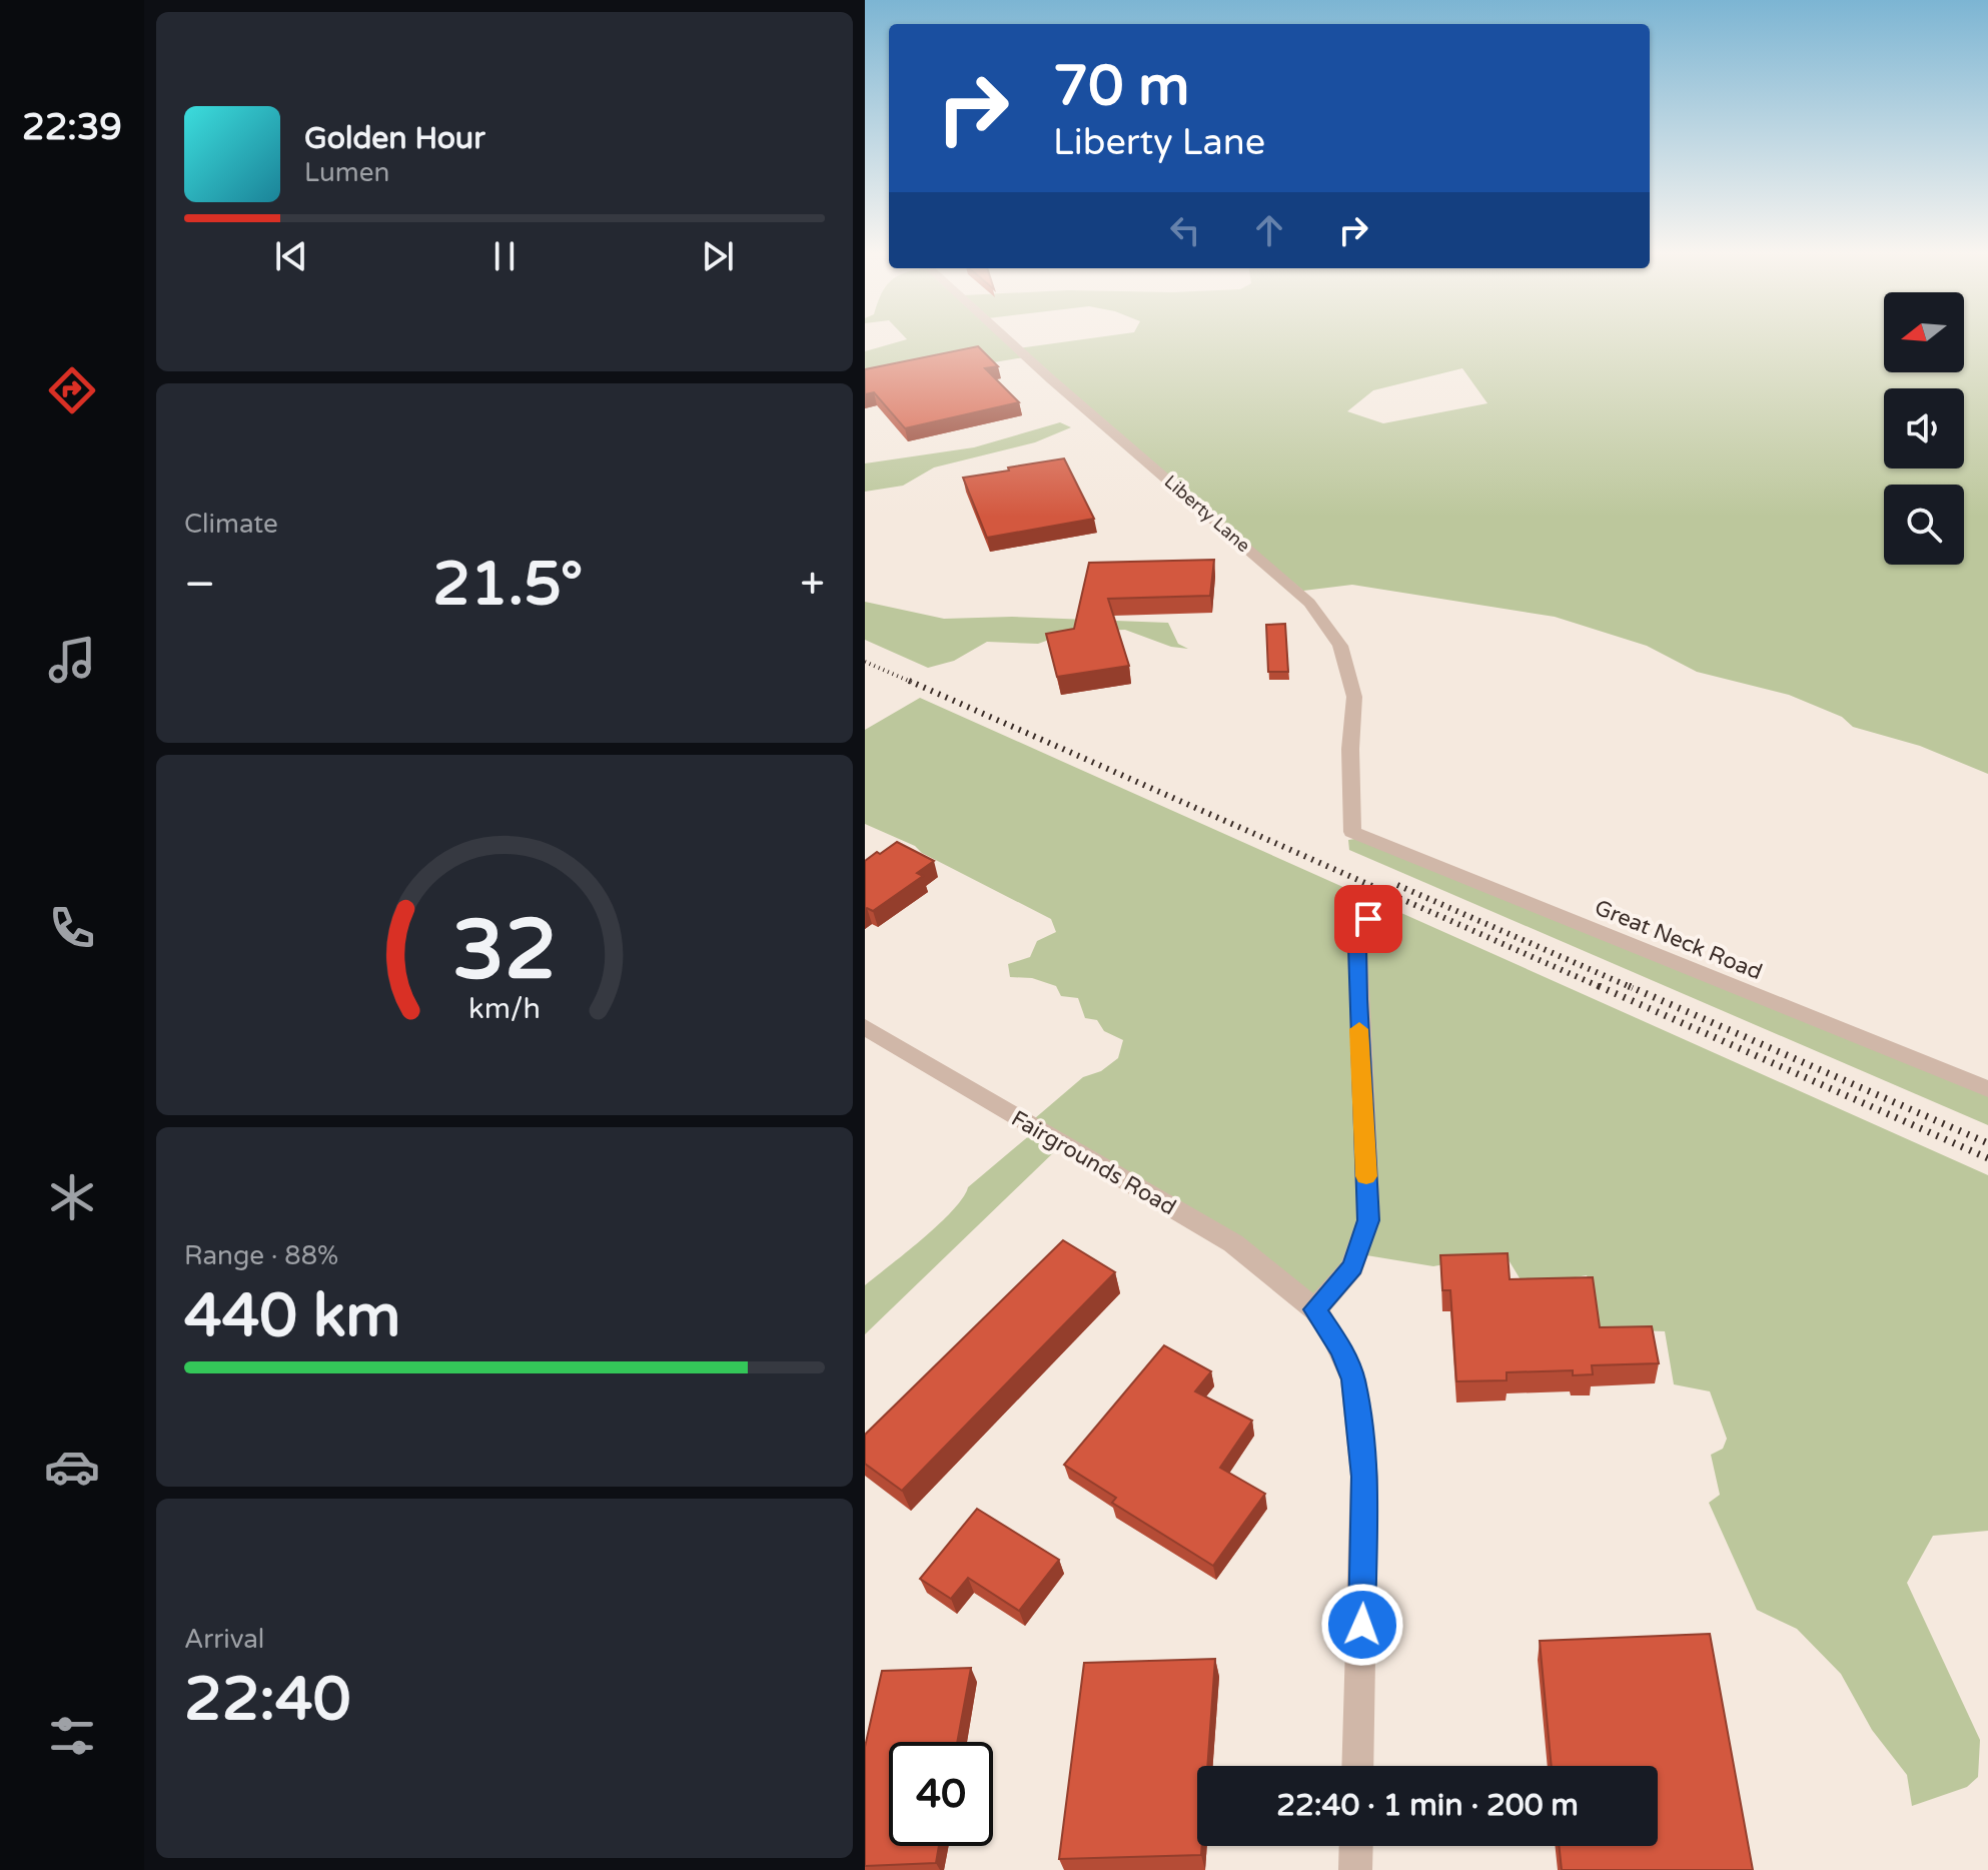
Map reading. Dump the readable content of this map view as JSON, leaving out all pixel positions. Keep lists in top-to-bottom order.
{
  "streets": {
    "street": ["Liberty Lane", "Great Neck Road", "Fairgrounds Road"]
  },
  "crossings": [
    ["Liberty Lane", "Great Neck Road"]
  ],
  "north": "left",
  "page": {
    "tabs": "22:39",
    "turn": ["70 m", "Liberty Lane"],
    "song": ["Golden Hour", "Lumen"],
    "tile": [
      "Climate",
      ["Range · 88%", "440 km"],
      ["Arrival", "22:40"]
    ],
    "heat": ["−", "21.5°", "+"],
    "limit": "40",
    "trip": "22:40 · 1 min · 200 m",
    "gauge": ["32", "km/h"]
  }
}
